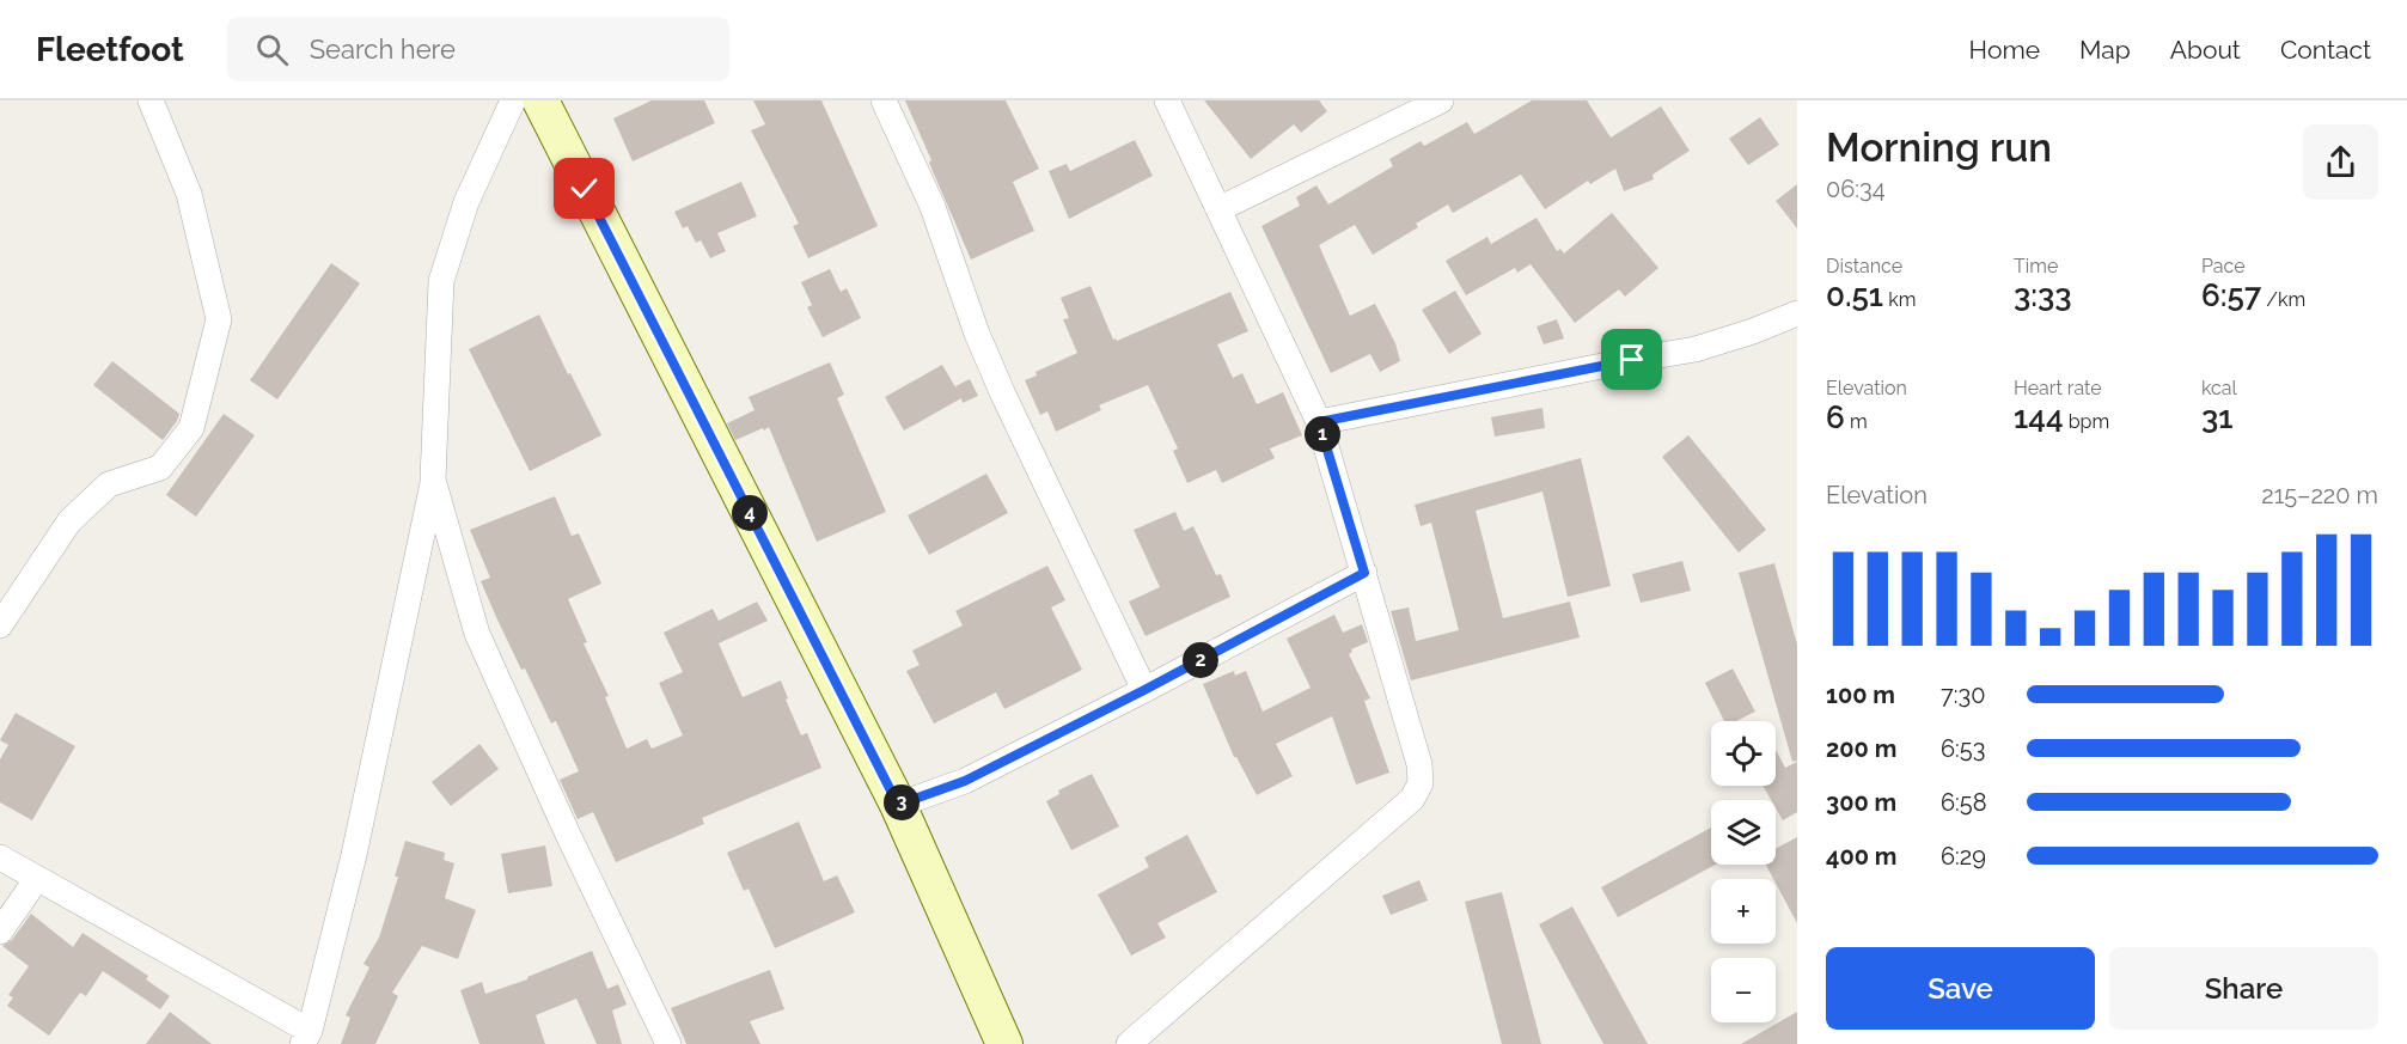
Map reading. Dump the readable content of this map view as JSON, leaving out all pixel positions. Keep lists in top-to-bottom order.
{
  "page": {
    "header": "Fleetfoot",
    "search": "Search here",
    "nav": [
      "Home",
      "Map",
      "About",
      "Contact"
    ],
    "heading": ["Morning run", "06:34"],
    "stats": [
      ["Distance", "0.51 km"],
      ["Time", "3:33"],
      ["Pace", "6:57 /km"],
      ["Elevation", "6 m"],
      ["Heart rate", "144 bpm"],
      ["kcal", "31"]
    ],
    "pins": [
      "1",
      "4",
      "2",
      "3"
    ],
    "chart": ["Elevation", "215–220 m"],
    "list": [
      {
        "name": "100 m",
        "note": "7:30"
      },
      {
        "name": "200 m",
        "note": "6:53"
      },
      {
        "name": "300 m",
        "note": "6:58"
      },
      {
        "name": "400 m",
        "note": "6:29"
      }
    ],
    "map_buttons": ["+", "−"],
    "buttons": ["Save", "Share"]
  }
}
